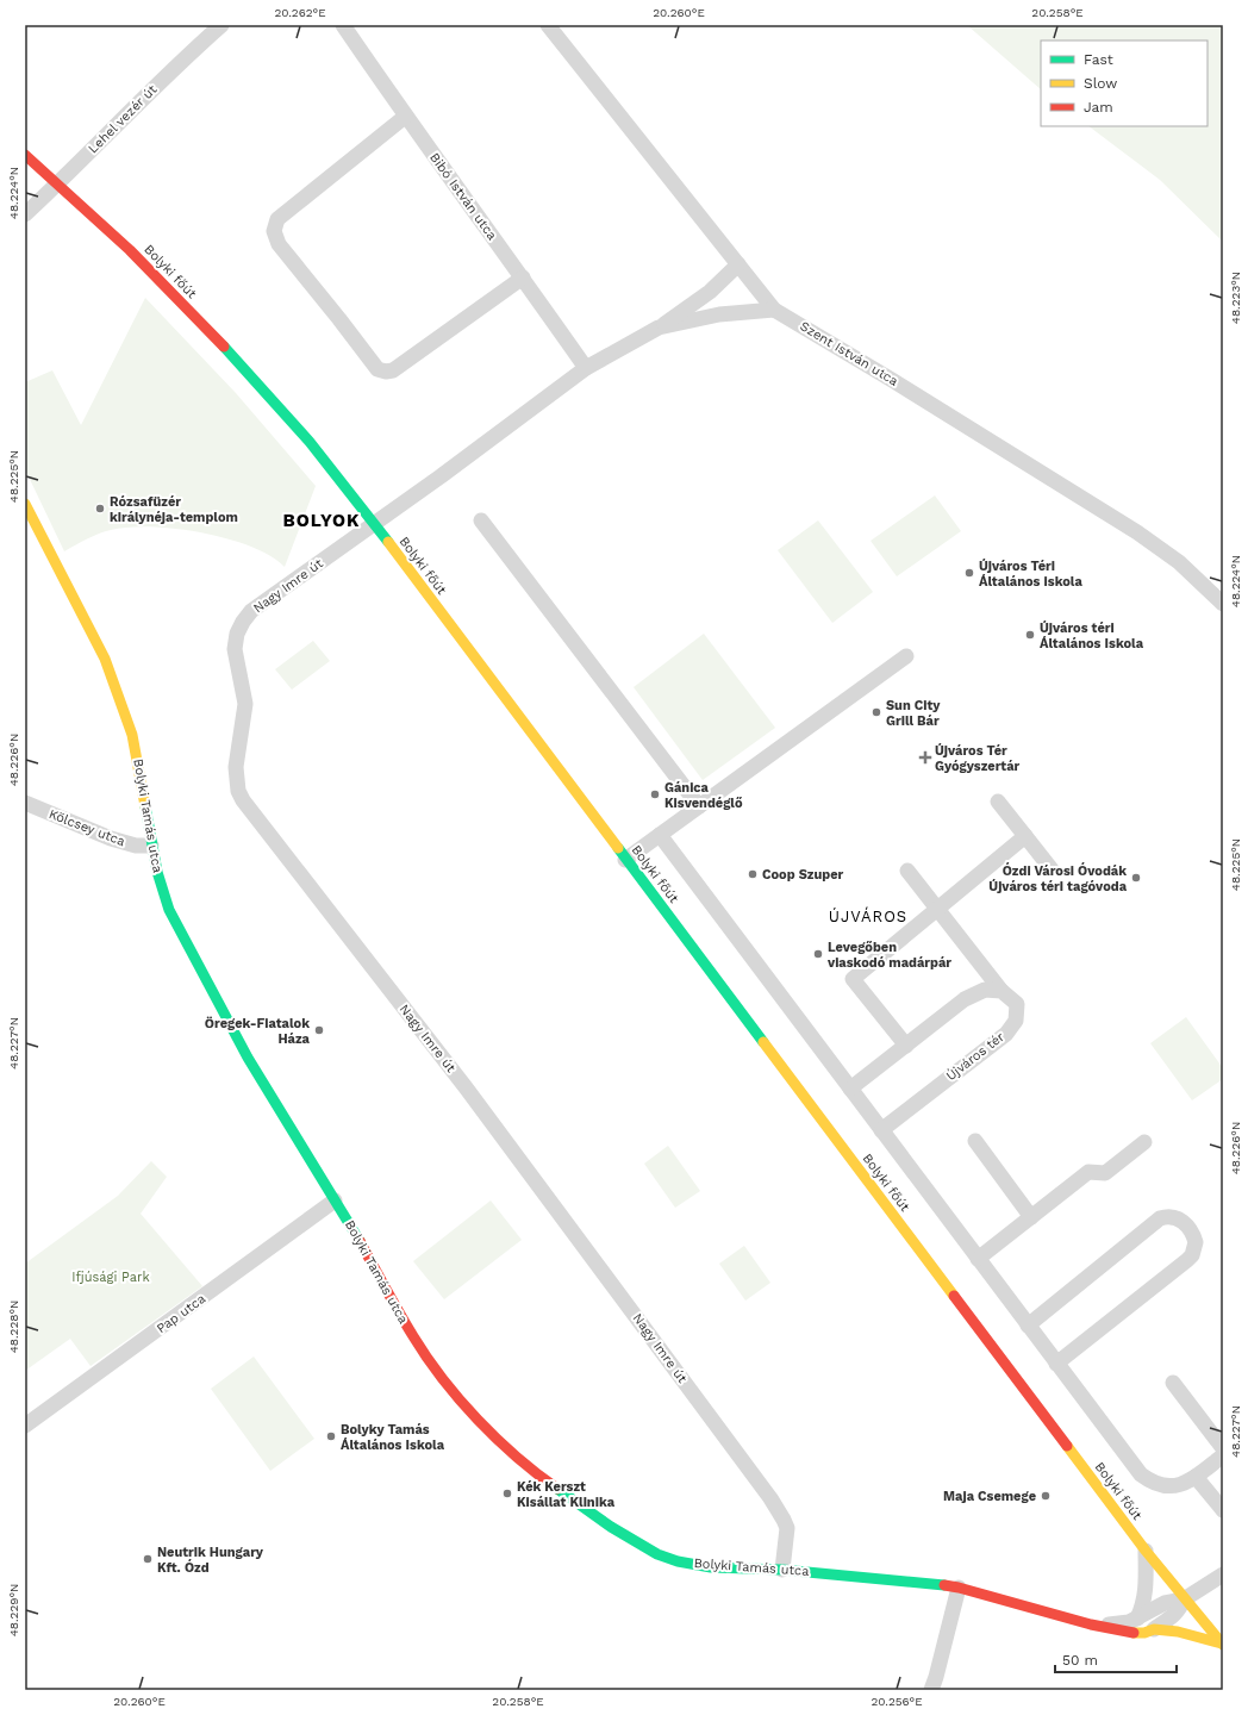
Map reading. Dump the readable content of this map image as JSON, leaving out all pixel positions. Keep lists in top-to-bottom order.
{
  "streets": {
    "main road": ["Bolyki főút", "Bolyki Tamás utca"],
    "street": [
      "Lehel vezér út",
      "Bibó István utca",
      "Szent István utca",
      "Nagy Imre út",
      "Kölcsey utca",
      "Újváros tér",
      "Pap utca"
    ]
  },
  "crossings": [
    ["Lehel vezér út", "Bolyki főút"],
    ["Bibó István utca", "Nagy Imre út"],
    ["Bolyki főút", "Nagy Imre út"],
    ["Bolyki főút", "Bolyki Tamás utca"],
    ["Nagy Imre út", "Bolyki Tamás utca"],
    ["Bolyki Tamás utca", "Kölcsey utca"],
    ["Bolyki Tamás utca", "Pap utca"]
  ],
  "districts": ["BOLYOK", "ÚJVÁROS"],
  "parks": ["Ifjúsági Park"],
  "places": {
    "other": [
      "Rózsafüzér királynéja-templom",
      "Újváros Téri Általános iskola",
      "Újváros téri Általános Iskola",
      "Sun City Grill Bár",
      "Gánica Kisvendéglő",
      "Coop Szuper",
      "Ózdi Városi Óvodák Újváros téri tagóvoda",
      "Levegőben viaskodó madárpár",
      "Öregek-Fiatalok Háza",
      "Bolyky Tamás Általános Iskola",
      "Kék Kerszt Kisállat Klinika",
      "Maja Csemege",
      "Neutrik Hungary Kft. Ózd"
    ],
    "health": ["Újváros Tér Gyógyszertár"]
  },
  "legend": ["Fast", "Slow", "Jam"],
  "scale_bar": "50 m",
  "coordinates": [
    "20.262°E",
    "20.260°E",
    "20.258°E",
    "48.224°N",
    "48.223°N",
    "48.225°N",
    "48.226°N",
    "48.227°N",
    "48.228°N",
    "48.229°N",
    "20.256°E"
  ]
}
